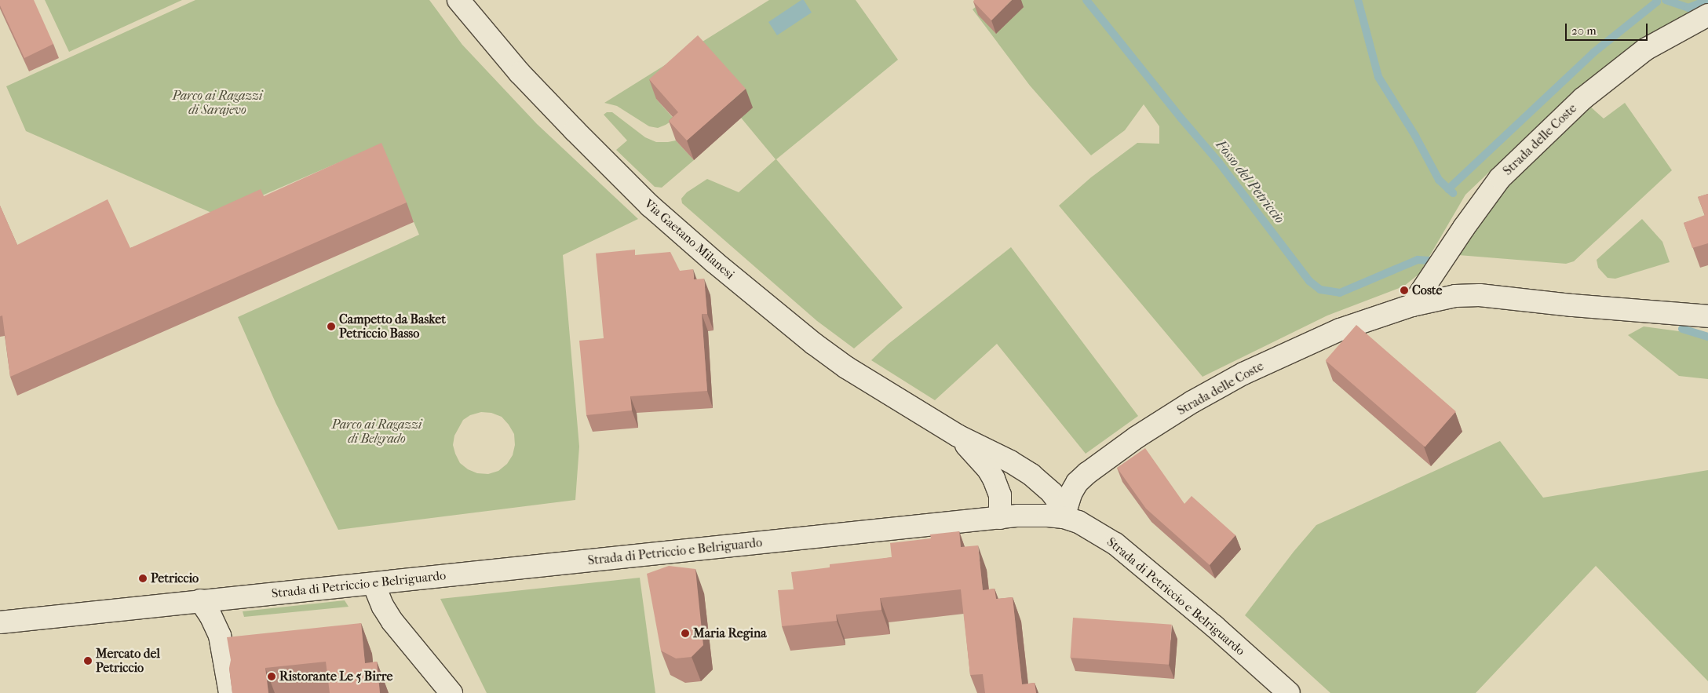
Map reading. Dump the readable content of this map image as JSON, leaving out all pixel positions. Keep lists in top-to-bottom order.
{
  "streets": {
    "street": ["Strada delle Coste", "Via Gaetano Milanesi", "Strada di Petriccio e Belriguardo"]
  },
  "crossings": [
    ["Strada delle Coste", "Via Gaetano Milanesi"],
    ["Strada delle Coste", "Strada di Petriccio e Belriguardo"],
    ["Via Gaetano Milanesi", "Strada di Petriccio e Belriguardo"]
  ],
  "water": ["Fosso del Petriccio"],
  "parks": ["Parco ai Ragazzi di Sarajevo", "Parco ai Ragazzi di Belgrado"],
  "places": [
    "Coste",
    "Campetto da Basket Petriccio Basso",
    "Petriccio",
    "Maria Regina",
    "Mercato del Petriccio",
    "Ristorante Le 5 Birre"
  ],
  "scale_bar": "20 m"
}
